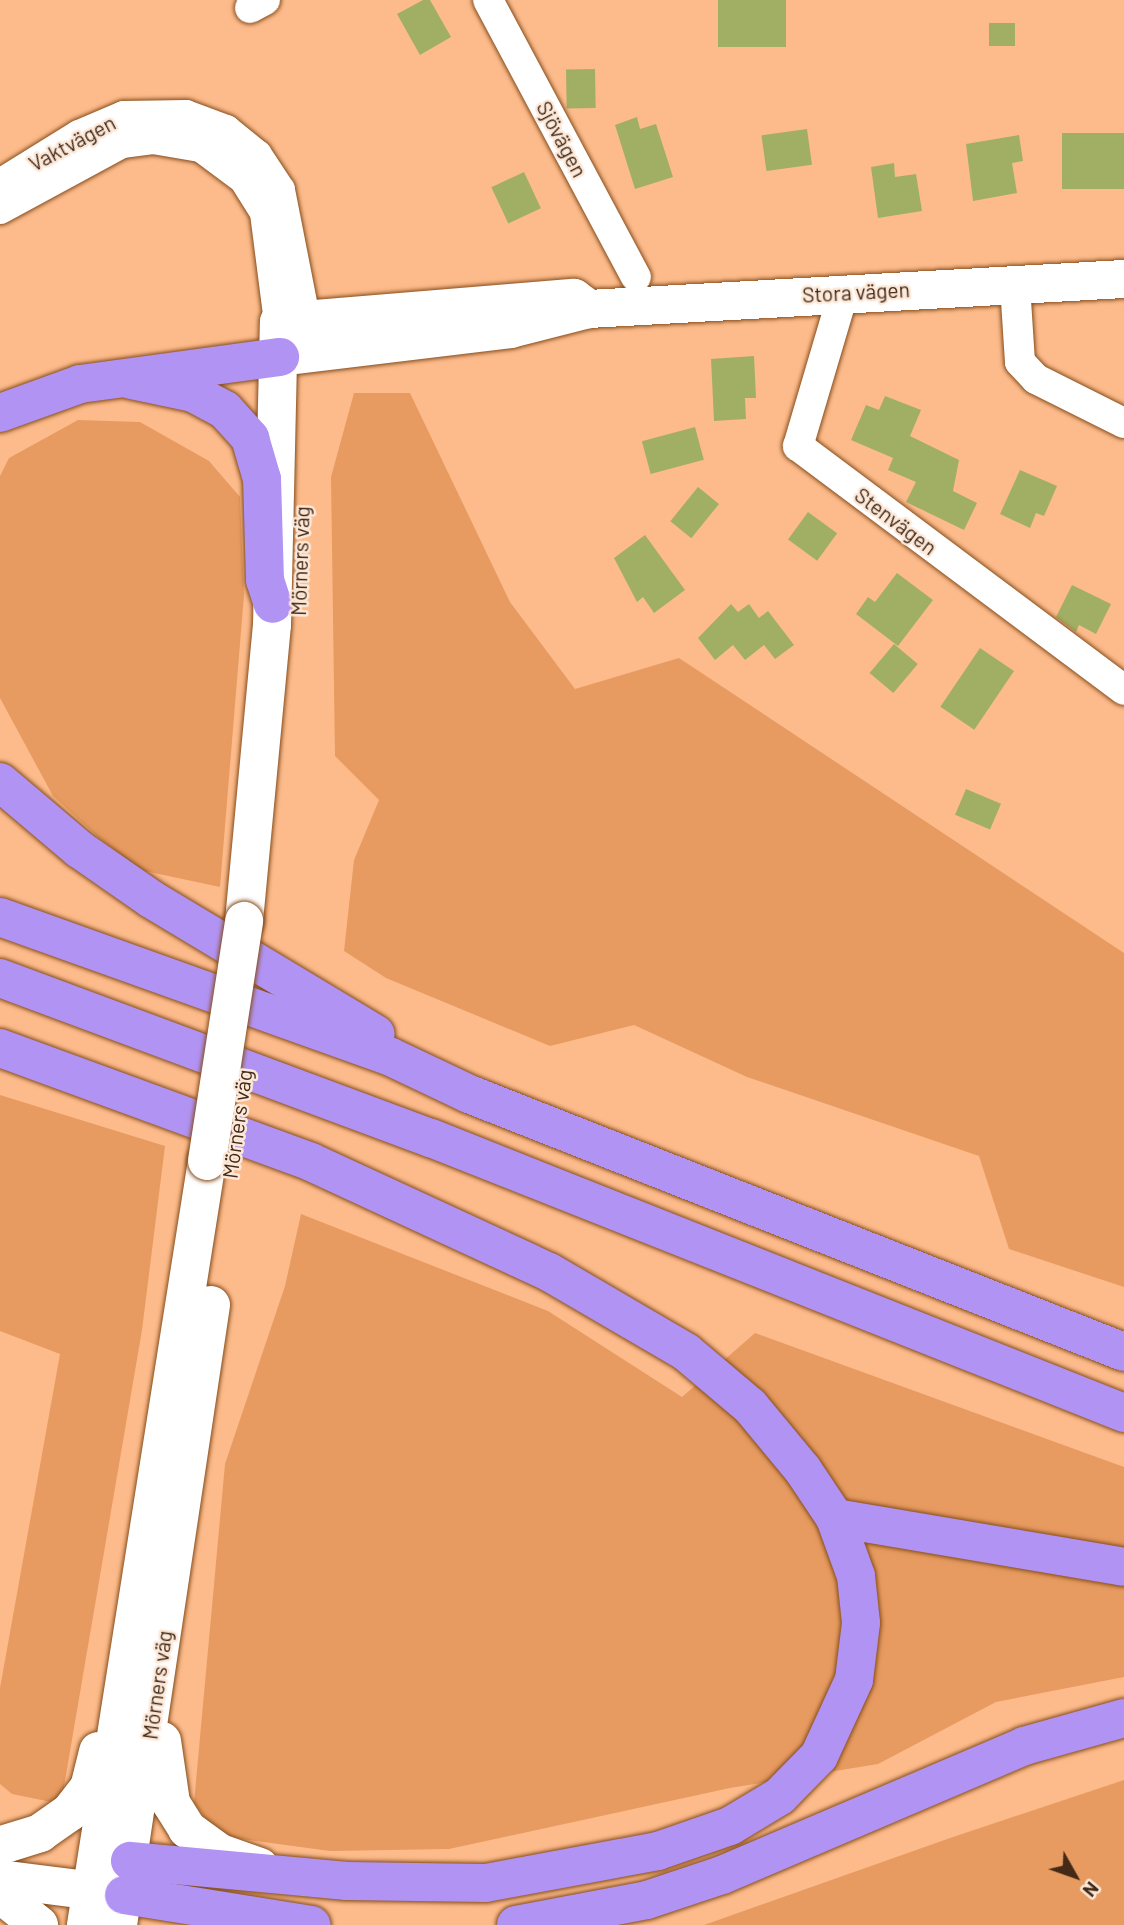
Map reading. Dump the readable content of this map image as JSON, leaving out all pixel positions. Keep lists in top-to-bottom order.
{
  "streets": {
    "main road": ["Stora vägen", "Mörners väg"],
    "street": ["Sjövägen", "Vaktvägen", "Stenvägen"]
  },
  "crossings": [
    ["Vaktvägen", "Stora vägen"],
    ["Vaktvägen", "Mörners väg"],
    ["Stora vägen", "Stenvägen"],
    ["Stora vägen", "Mörners väg"]
  ],
  "north": "bottom right"
}
